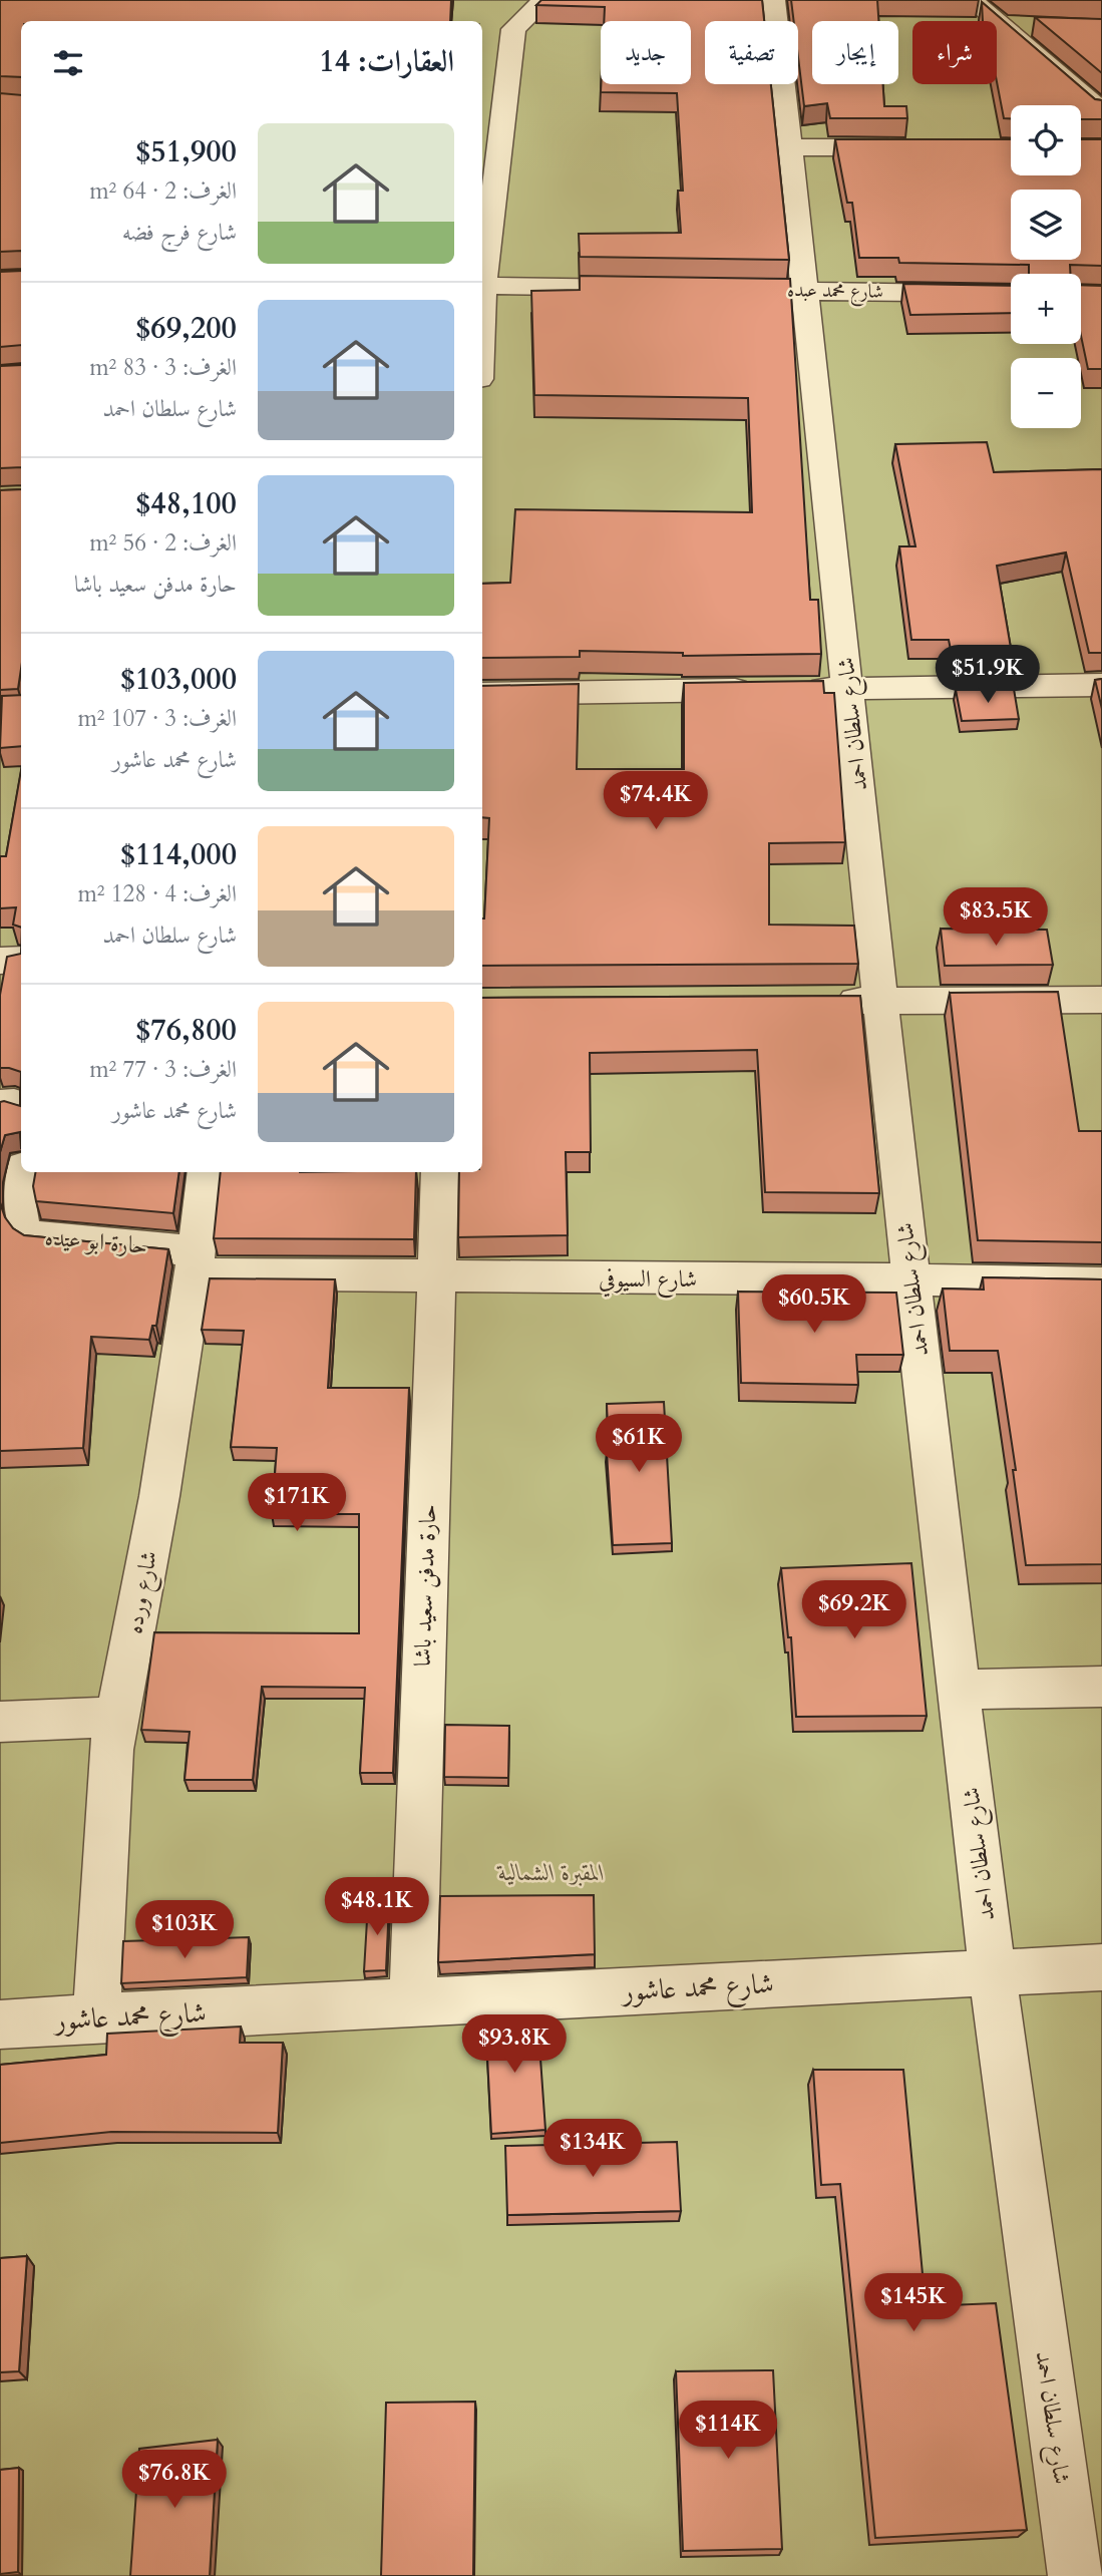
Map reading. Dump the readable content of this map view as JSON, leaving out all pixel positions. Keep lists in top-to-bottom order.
{
  "streets": {
    "street": [
      "شارع محمد عبده",
      "شارع سلطان احمد",
      "حارة ابو عيده",
      "شارع السيوفي",
      "حارة مدفن سعيد باشا",
      "شارع ورده",
      "شارع محمد عاشور"
    ]
  },
  "crossings": [
    ["شارع محمد عبده", "شارع سلطان احمد"],
    ["شارع سلطان احمد", "شارع السيوفي"],
    ["شارع سلطان احمد", "شارع محمد عاشور"],
    ["حارة ابو عيده", "شارع السيوفي"],
    ["حارة ابو عيده", "شارع ورده"],
    ["شارع السيوفي", "حارة مدفن سعيد باشا"],
    ["شارع السيوفي", "شارع ورده"],
    ["حارة مدفن سعيد باشا", "شارع محمد عاشور"],
    ["شارع ورده", "شارع محمد عاشور"]
  ],
  "parks": ["المقبرة الشمالية"],
  "page": {
    "chip": [
      "شراء",
      "إيجار",
      "تصفية",
      "جديد"
    ],
    "heading": "العقارات: 14",
    "map_buttons": ["+", "−"],
    "list": [
      {
        "name": "$51,900",
        "note": "الغرف: 2 · 64 m² · شارع فرج فضه"
      },
      {
        "name": "$69,200",
        "note": "الغرف: 3 · 83 m² · شارع سلطان احمد"
      },
      {
        "name": "$48,100",
        "note": "الغرف: 2 · 56 m² · حارة مدفن سعيد باشا"
      },
      {
        "name": "$103,000",
        "note": "الغرف: 3 · 107 m² · شارع محمد عاشور"
      },
      {
        "name": "$114,000",
        "note": "الغرف: 4 · 128 m² · شارع سلطان احمد"
      },
      {
        "name": "$76,800",
        "note": "الغرف: 3 · 77 m² · شارع محمد عاشور"
      }
    ],
    "price": [
      "$51.9K",
      "$74.4K",
      "$83.5K",
      "$60.5K",
      "$61K",
      "$171K",
      "$69.2K",
      "$48.1K",
      "$103K",
      "$93.8K",
      "$134K",
      "$145K",
      "$114K",
      "$76.8K"
    ]
  }
}
